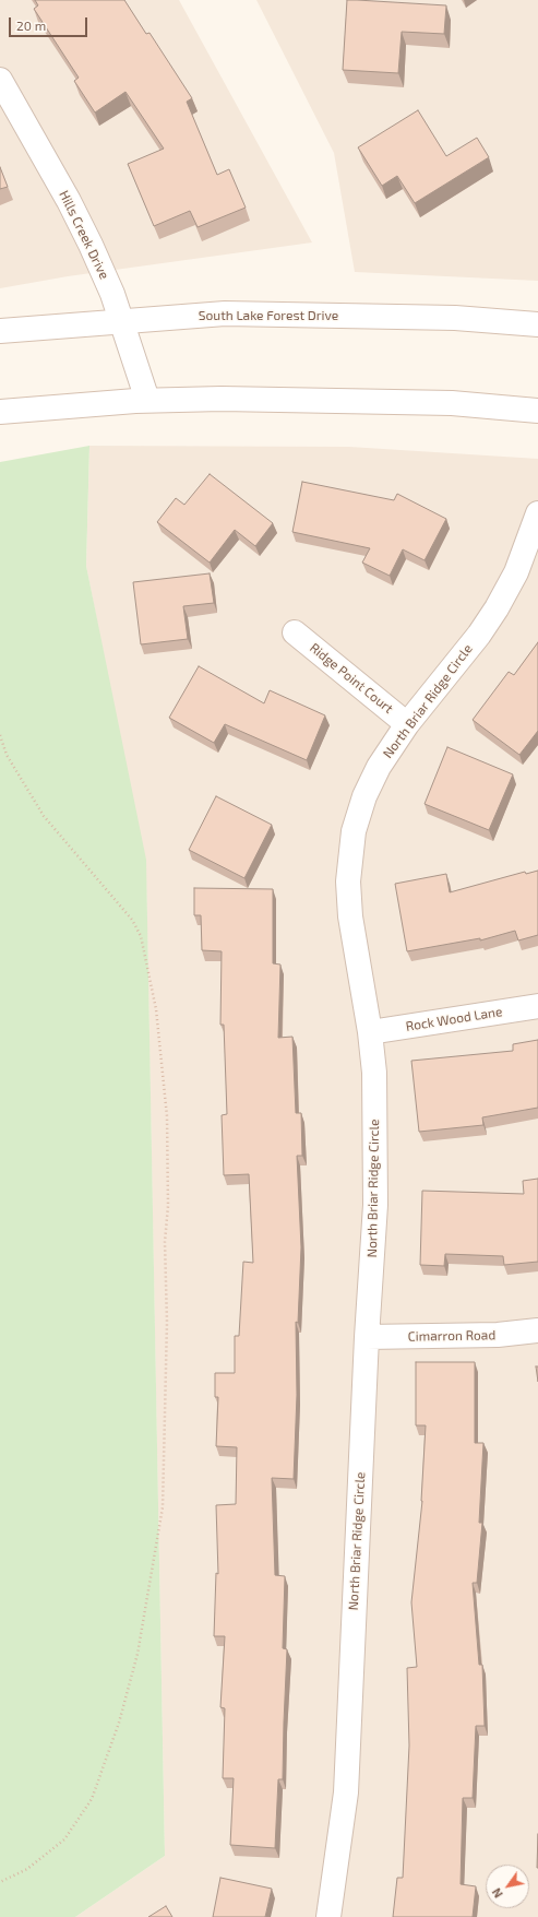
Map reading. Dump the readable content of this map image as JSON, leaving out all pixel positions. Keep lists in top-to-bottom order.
{
  "streets": {
    "street": [
      "Hills Creek Drive",
      "South Lake Forest Drive",
      "Ridge Point Court",
      "North Briar Ridge Circle",
      "Rock Wood Lane",
      "Cimarron Road"
    ]
  },
  "crossings": [
    ["Hills Creek Drive", "South Lake Forest Drive"],
    ["Ridge Point Court", "North Briar Ridge Circle"],
    ["North Briar Ridge Circle", "Rock Wood Lane"],
    ["North Briar Ridge Circle", "Cimarron Road"]
  ],
  "scale_bar": "20 m",
  "north": "bottom left"
}
